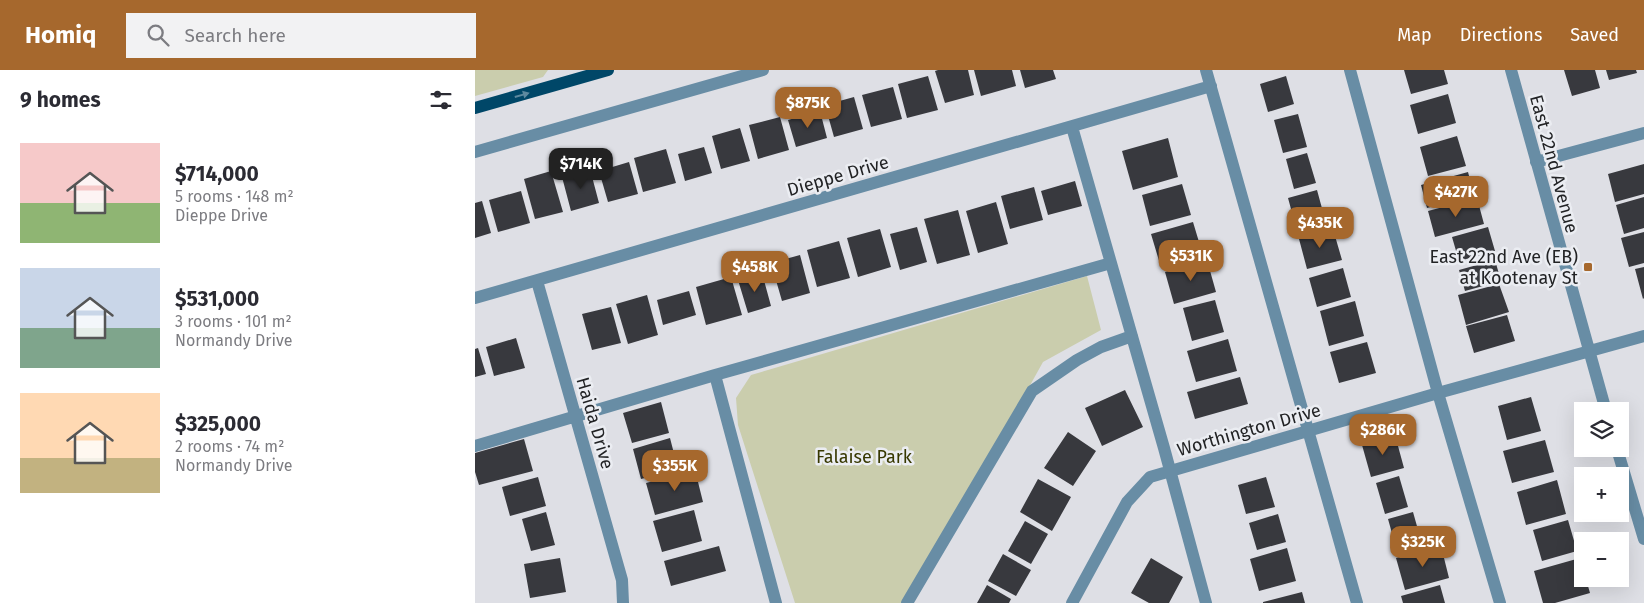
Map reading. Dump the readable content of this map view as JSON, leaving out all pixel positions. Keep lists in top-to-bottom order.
{
  "streets": {
    "street": [
      "East 22nd Avenue",
      "Dieppe Drive",
      "Haida Drive",
      "Worthington Drive"
    ]
  },
  "crossings": [
    ["East 22nd Avenue", "Worthington Drive"],
    ["Dieppe Drive", "Haida Drive"]
  ],
  "parks": ["Falaise Park"],
  "places": {
    "transit": ["East 22nd Ave (EB) at Kootenay St"]
  },
  "page": {
    "header": "Homiq",
    "search": "Search here",
    "nav": ["Map", "Directions", "Saved"],
    "heading": "9 homes",
    "price": [
      "$875K",
      "$714K",
      "$427K",
      "$435K",
      "$531K",
      "$458K",
      "$286K",
      "$355K",
      "$325K"
    ],
    "list": [
      {
        "name": "$714,000",
        "note": "5 rooms · 148 m² · Dieppe Drive"
      },
      {
        "name": "$531,000",
        "note": "3 rooms · 101 m² · Normandy Drive"
      },
      {
        "name": "$325,000",
        "note": "2 rooms · 74 m² · Normandy Drive"
      }
    ],
    "map_buttons": ["+", "−"]
  }
}
